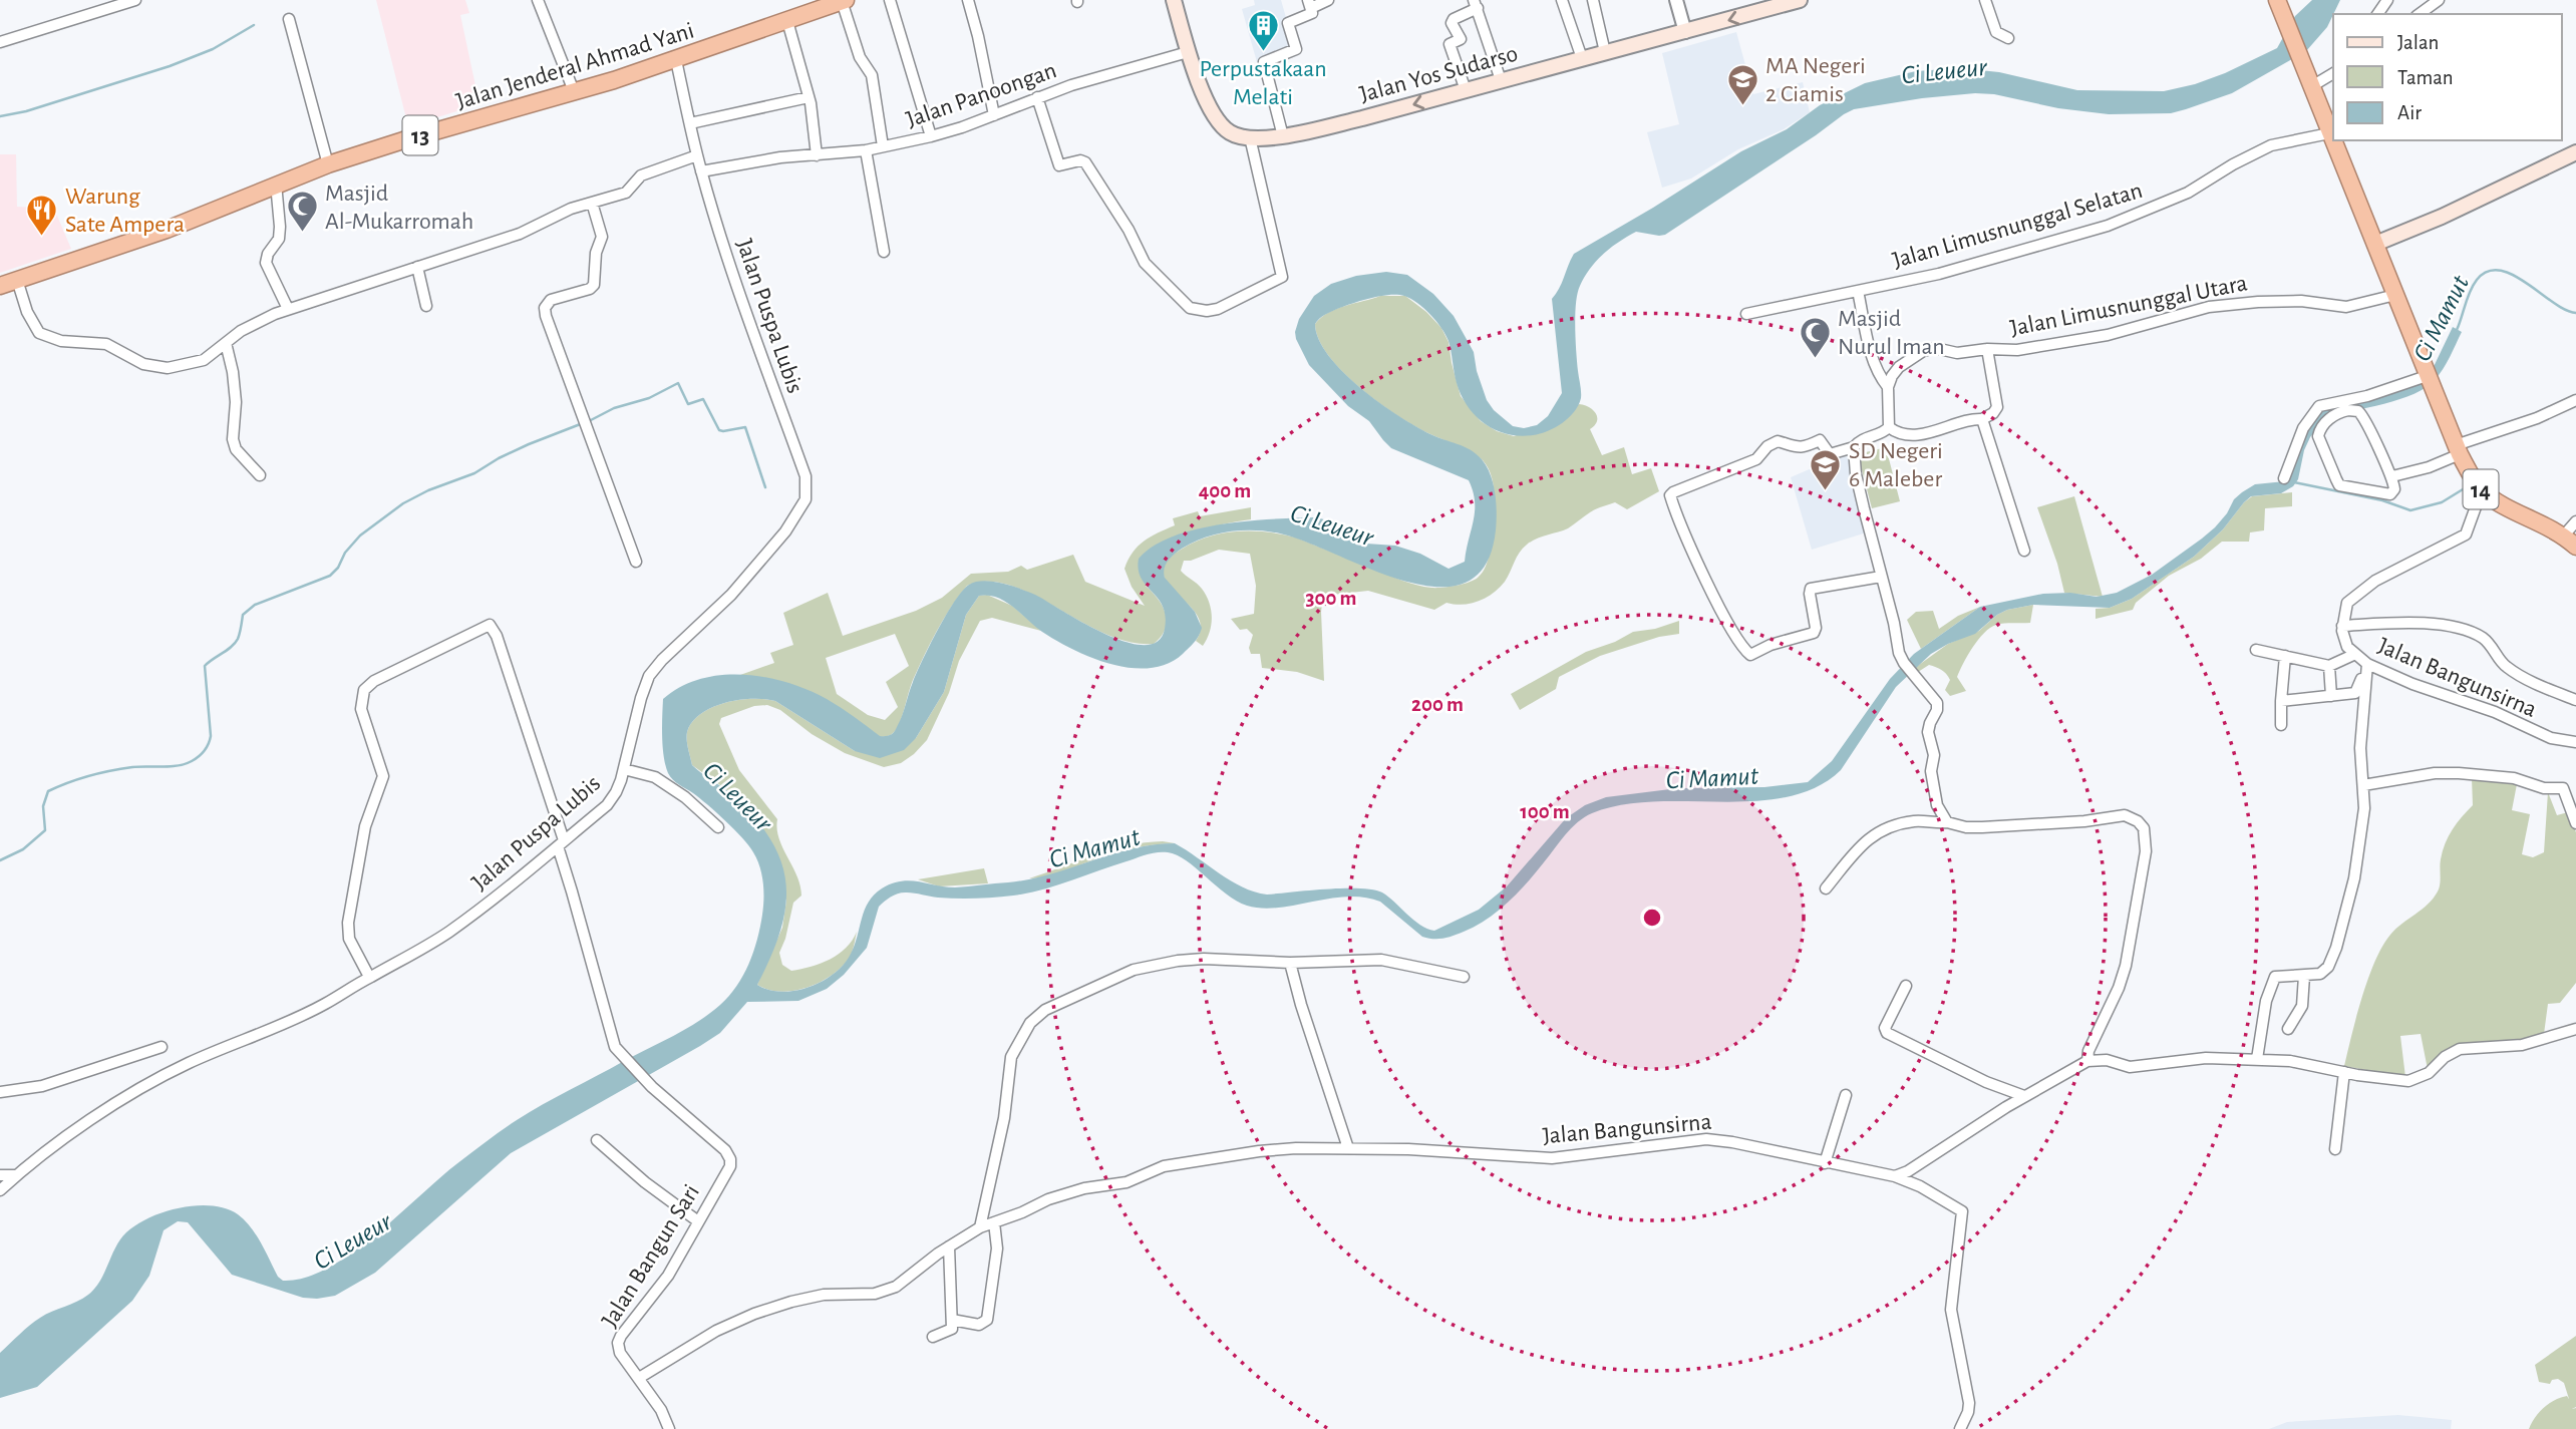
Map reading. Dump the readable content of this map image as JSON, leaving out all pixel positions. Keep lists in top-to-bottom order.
{
  "streets": {
    "highway": ["Jalan Jenderal Ahmad Yani", "13", "14"],
    "main road": ["Jalan Yos Sudarso"],
    "street": [
      "Jalan Panoongan",
      "Jalan Limusnunggal Selatan",
      "Jalan Limusnunggal Utara",
      "Jalan Puspa Lubis",
      "Jalan Bangunsirna",
      "Jalan Bangun Sari"
    ]
  },
  "crossings": [
    ["Jalan Jenderal Ahmad Yani", "Jalan Puspa Lubis"],
    ["Jalan Yos Sudarso", "Jalan Panoongan"],
    ["Jalan Panoongan", "Jalan Puspa Lubis"],
    ["Jalan Limusnunggal Selatan", "14"],
    ["Jalan Limusnunggal Utara", "14"],
    ["Jalan Puspa Lubis", "Jalan Bangun Sari"],
    ["Jalan Bangunsirna", "Jalan Bangun Sari"]
  ],
  "one_way": ["Jalan Yos Sudarso"],
  "water": ["Ci Leueur", "Ci Mamut"],
  "places": {
    "building": ["Perpustakaan Melati"],
    "school or university": ["MA Negeri 2 Ciamis", "SD Negeri 6 Maleber"],
    "mosque": ["Masjid Al-Mukarromah", "Masjid Nurul Iman"],
    "restaurant": ["Warung Sate Ampera"]
  },
  "legend": ["Jalan", "Taman", "Air"],
  "rings": [
    "400 m",
    "300 m",
    "200 m",
    "100 m"
  ]
}
